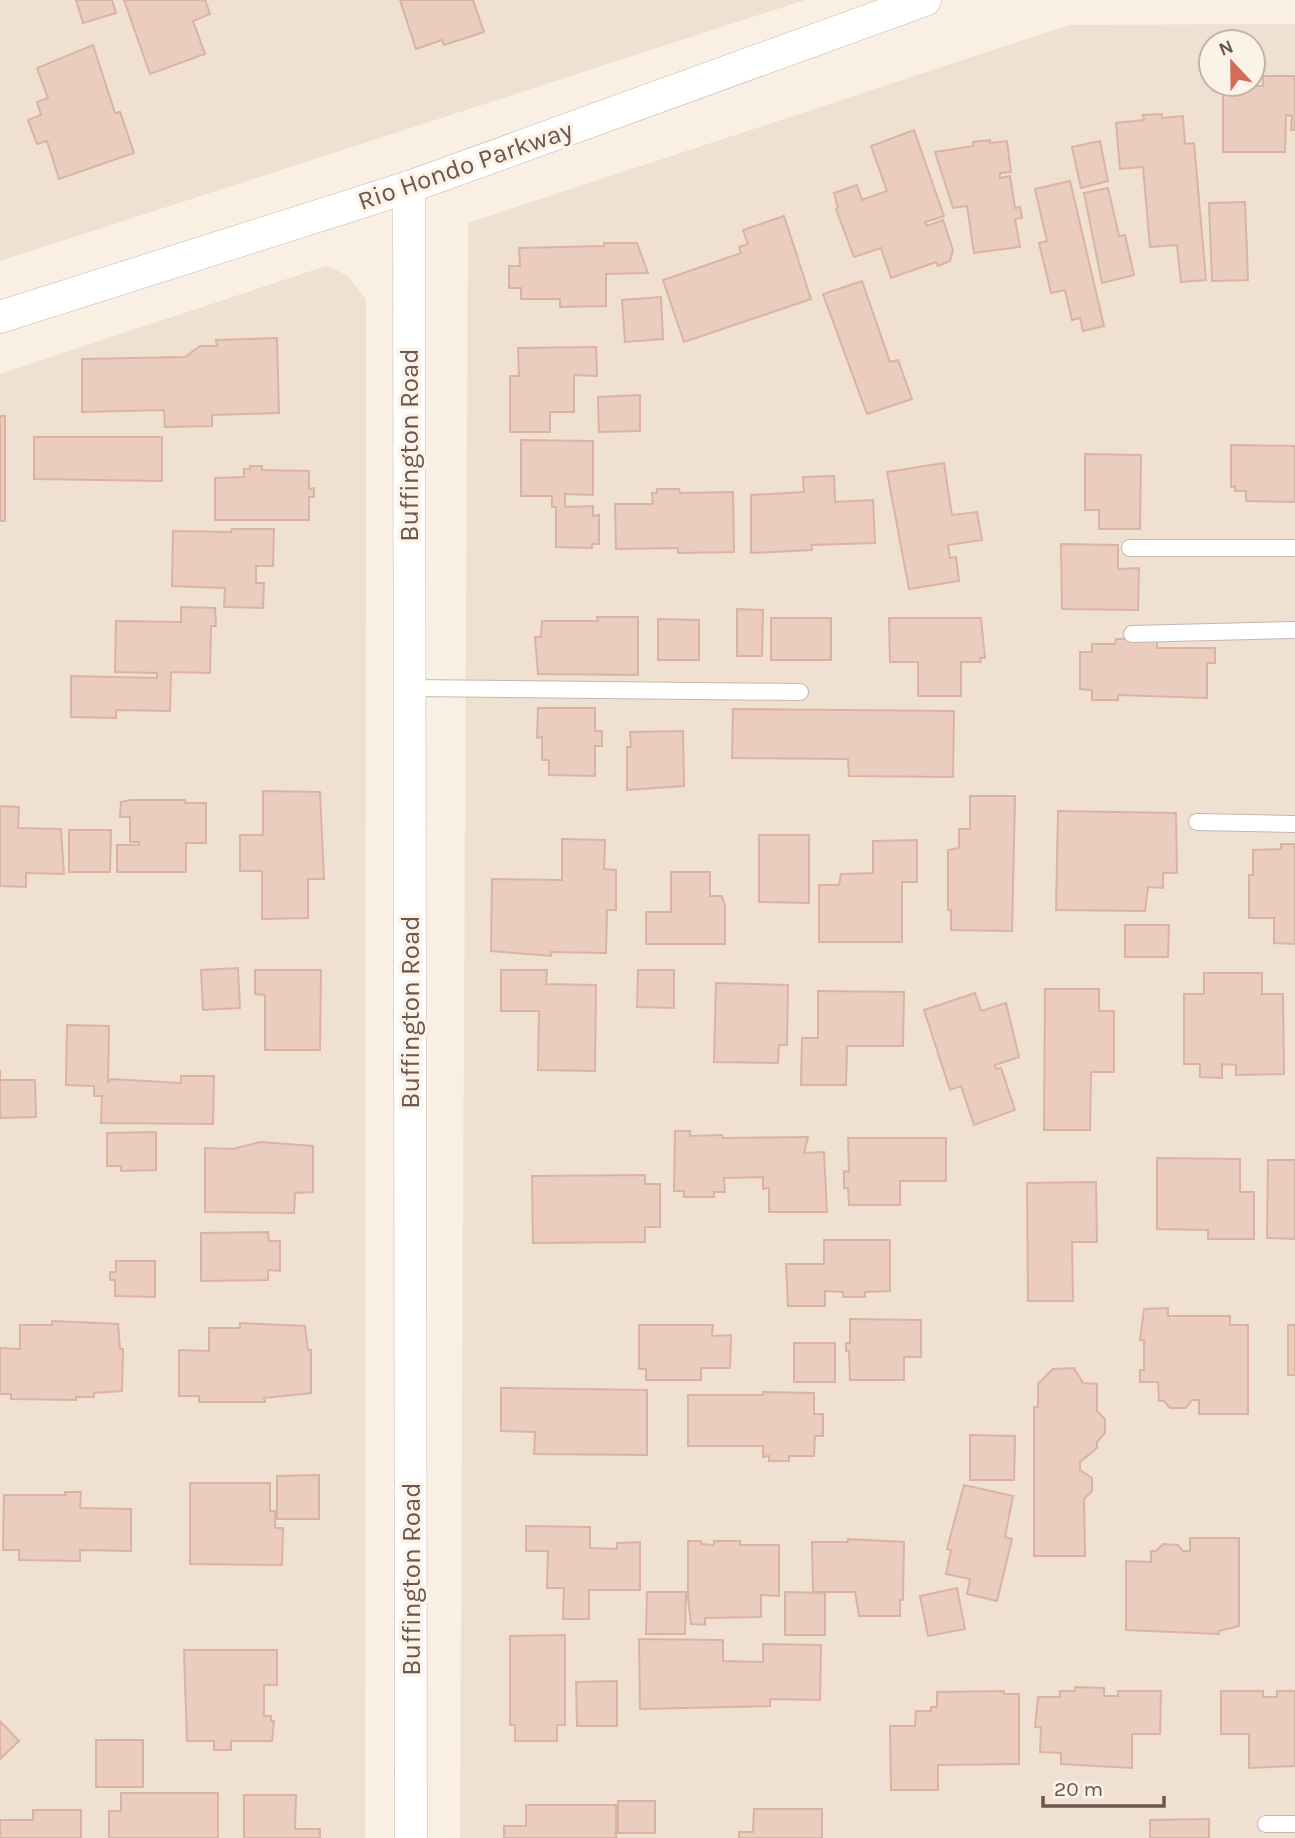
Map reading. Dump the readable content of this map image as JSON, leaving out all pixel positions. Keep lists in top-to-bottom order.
{
  "streets": {
    "street": ["Rio Hondo Parkway", "Buffington Road"]
  },
  "crossings": [
    ["Rio Hondo Parkway", "Buffington Road"]
  ],
  "scale_bar": "20 m",
  "north": "top"
}
